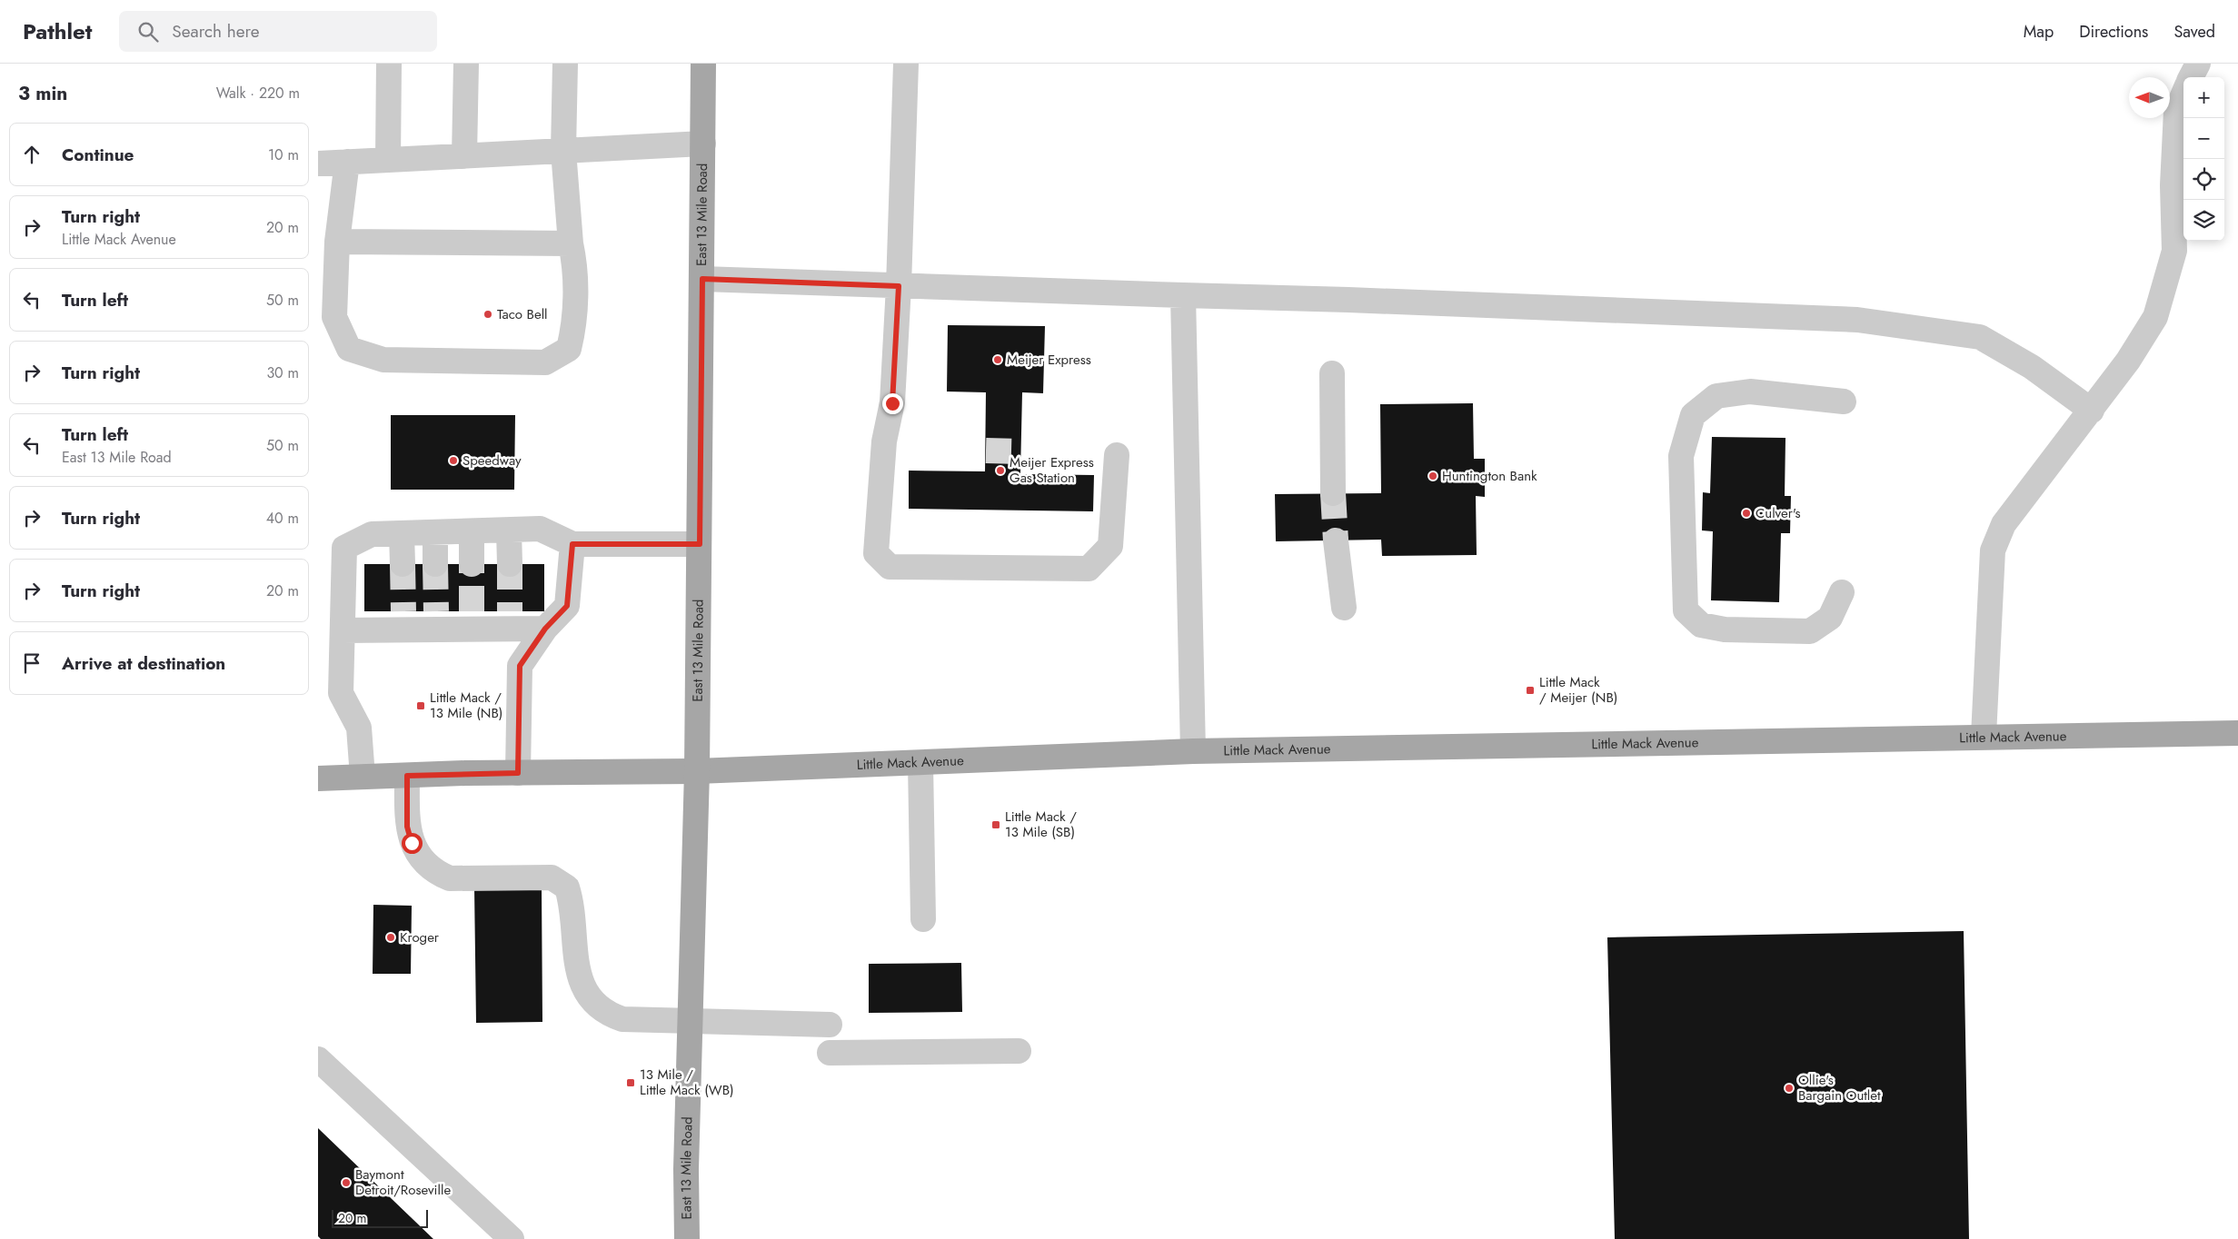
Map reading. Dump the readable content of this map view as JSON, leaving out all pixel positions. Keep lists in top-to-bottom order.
{
  "streets": {
    "main road": ["East 13 Mile Road", "Little Mack Avenue"]
  },
  "crossings": [
    ["East 13 Mile Road", "Little Mack Avenue"]
  ],
  "places": {
    "other": [
      "Taco Bell",
      "Meijer Express",
      "Speedway",
      "Meijer Express Gas Station",
      "Huntington Bank",
      "Culver's",
      "Kroger",
      "Ollie's Bargain Outlet",
      "Baymont Detroit/Roseville"
    ],
    "transit": [
      "Little Mack / Meijer (NB)",
      "Little Mack / 13 Mile (NB)",
      "Little Mack / 13 Mile (SB)",
      "13 Mile / Little Mack (WB)"
    ]
  },
  "scale_bar": "20 m",
  "north": "left",
  "page": {
    "header": "Pathlet",
    "search": "Search here",
    "nav": ["Map", "Directions", "Saved"],
    "heading": ["3 min", "Walk · 220 m"],
    "map_buttons": ["+", "−"],
    "list": [
      ["Continue", "10 m"],
      ["Turn right", "Little Mack Avenue", "20 m"],
      ["Turn left", "50 m"],
      ["Turn right", "30 m"],
      ["Turn left", "East 13 Mile Road", "50 m"],
      ["Turn right", "40 m"],
      ["Turn right", "20 m"],
      "Arrive at destination"
    ],
    "scale": "20 m"
  }
}
